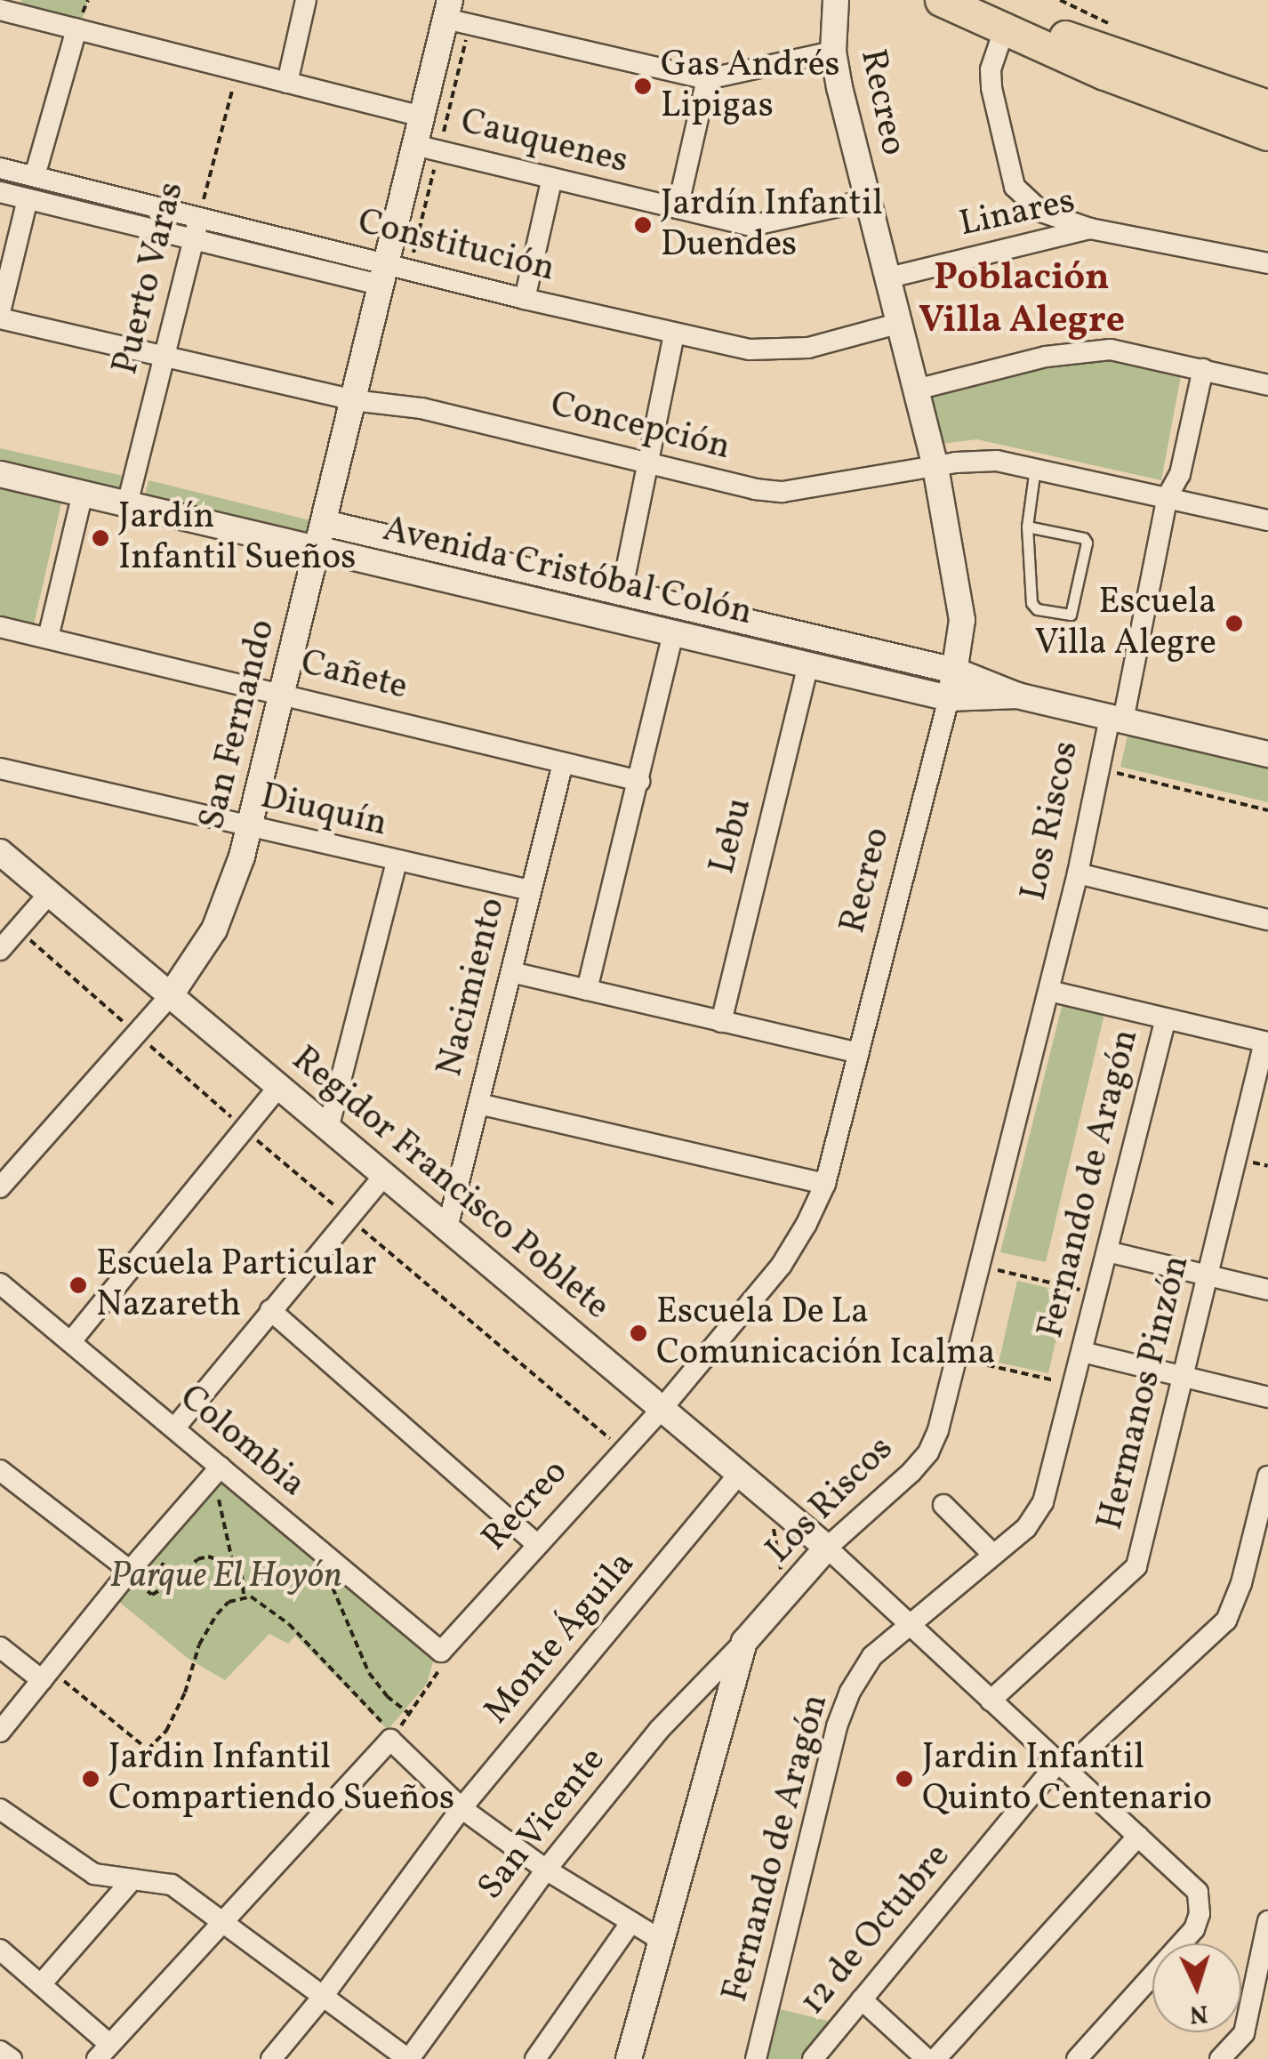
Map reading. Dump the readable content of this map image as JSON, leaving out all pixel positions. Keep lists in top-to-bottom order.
{
  "streets": {
    "street": [
      "Recreo",
      "Cauquenes",
      "Linares",
      "Constitución",
      "Puerto Varas",
      "Concepción",
      "Avenida Cristóbal Colón",
      "Cañete",
      "San Fernando",
      "Diuquín",
      "Los Riscos",
      "Lebu",
      "Nacimiento",
      "Regidor Francisco Poblete",
      "Fernando de Aragón",
      "Hermanos Pinzón",
      "Colombia",
      "Monte Águila",
      "San Vicente",
      "12 de Octubre"
    ]
  },
  "crossings": [
    ["Recreo", "Cauquenes"],
    ["Recreo", "Linares"],
    ["Recreo", "Constitución"],
    ["Recreo", "Concepción"],
    ["Recreo", "Avenida Cristóbal Colón"],
    ["Recreo", "Regidor Francisco Poblete"],
    ["Recreo", "Colombia"],
    ["Cauquenes", "Puerto Varas"],
    ["Cauquenes", "San Fernando"],
    ["Constitución", "Puerto Varas"],
    ["Constitución", "San Fernando"],
    ["Puerto Varas", "Concepción"],
    ["Puerto Varas", "Avenida Cristóbal Colón"],
    ["Concepción", "San Fernando"],
    ["Concepción", "Los Riscos"],
    ["Avenida Cristóbal Colón", "San Fernando"],
    ["Avenida Cristóbal Colón", "Los Riscos"],
    ["Avenida Cristóbal Colón", "Lebu"],
    ["Cañete", "San Fernando"],
    ["Cañete", "Nacimiento"],
    ["San Fernando", "Diuquín"],
    ["San Fernando", "Regidor Francisco Poblete"],
    ["Diuquín", "Nacimiento"],
    ["Los Riscos", "Regidor Francisco Poblete"],
    ["Los Riscos", "San Vicente"],
    ["Nacimiento", "Regidor Francisco Poblete"],
    ["Regidor Francisco Poblete", "Fernando de Aragón"],
    ["Regidor Francisco Poblete", "Hermanos Pinzón"],
    ["Regidor Francisco Poblete", "Monte Águila"],
    ["Regidor Francisco Poblete", "12 de Octubre"]
  ],
  "districts": ["Población Villa Alegre"],
  "parks": ["Parque El Hoyón"],
  "places": [
    "Gas Andrés Lipigas",
    "Jardín Infantil Duendes",
    "Jardín Infantil Sueños",
    "Escuela Villa Alegre",
    "Escuela Particular Nazareth",
    "Escuela De La Comunicación Icalma",
    "Jardin Infantil Compartiendo Sueños",
    "Jardin Infantil Quinto Centenario"
  ],
  "north": "bottom"
}
